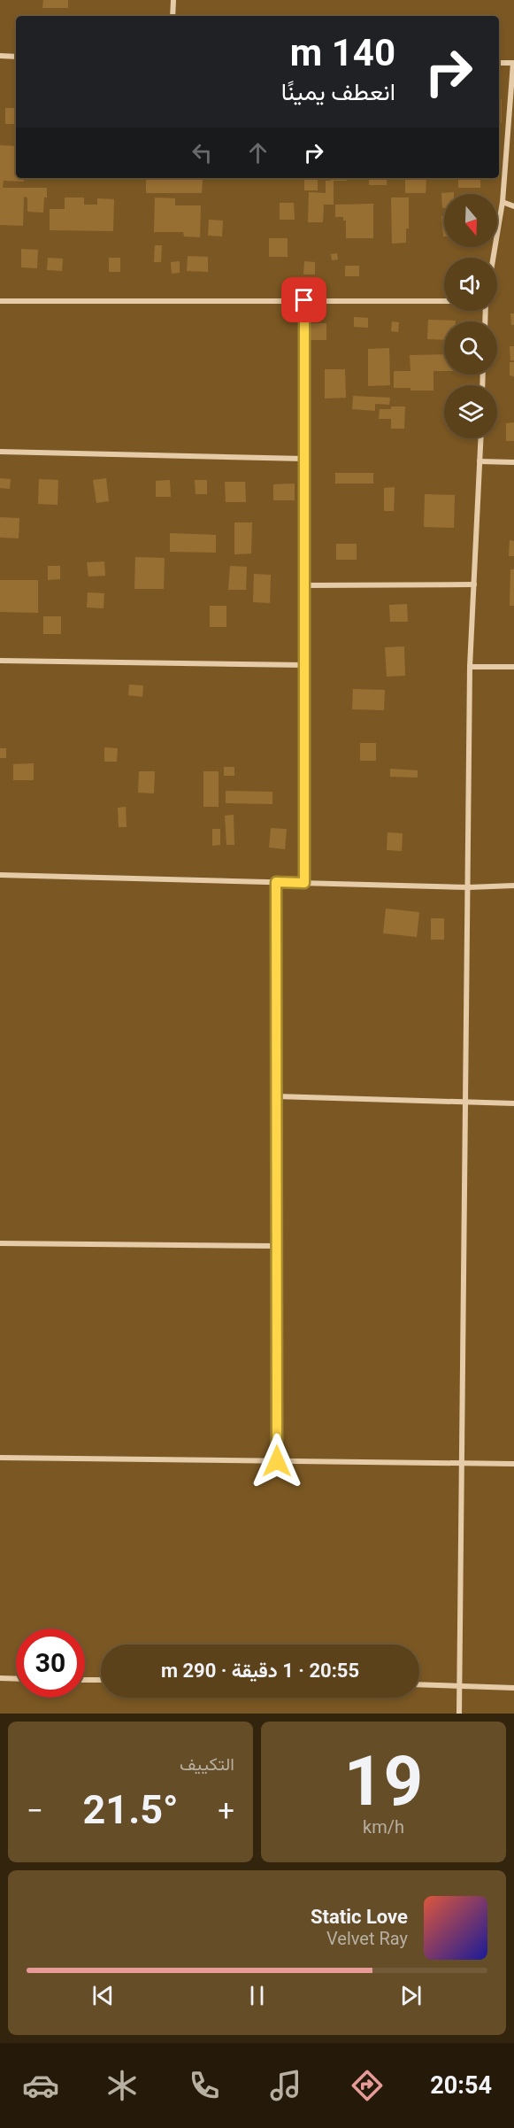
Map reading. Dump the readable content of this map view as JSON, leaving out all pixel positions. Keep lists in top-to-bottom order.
{
  "north": "bottom",
  "page": {
    "turn": ["140 m", "انعطف يمينًا"],
    "limit": "30",
    "trip": "20:55 · 1 دقيقة · 290 m",
    "tile": [
      ["19", "km/h"],
      "التكييف"
    ],
    "heat": ["−", "21.5°", "+"],
    "song": ["Static Love", "Velvet Ray"],
    "tabs": "20:54"
  }
}
